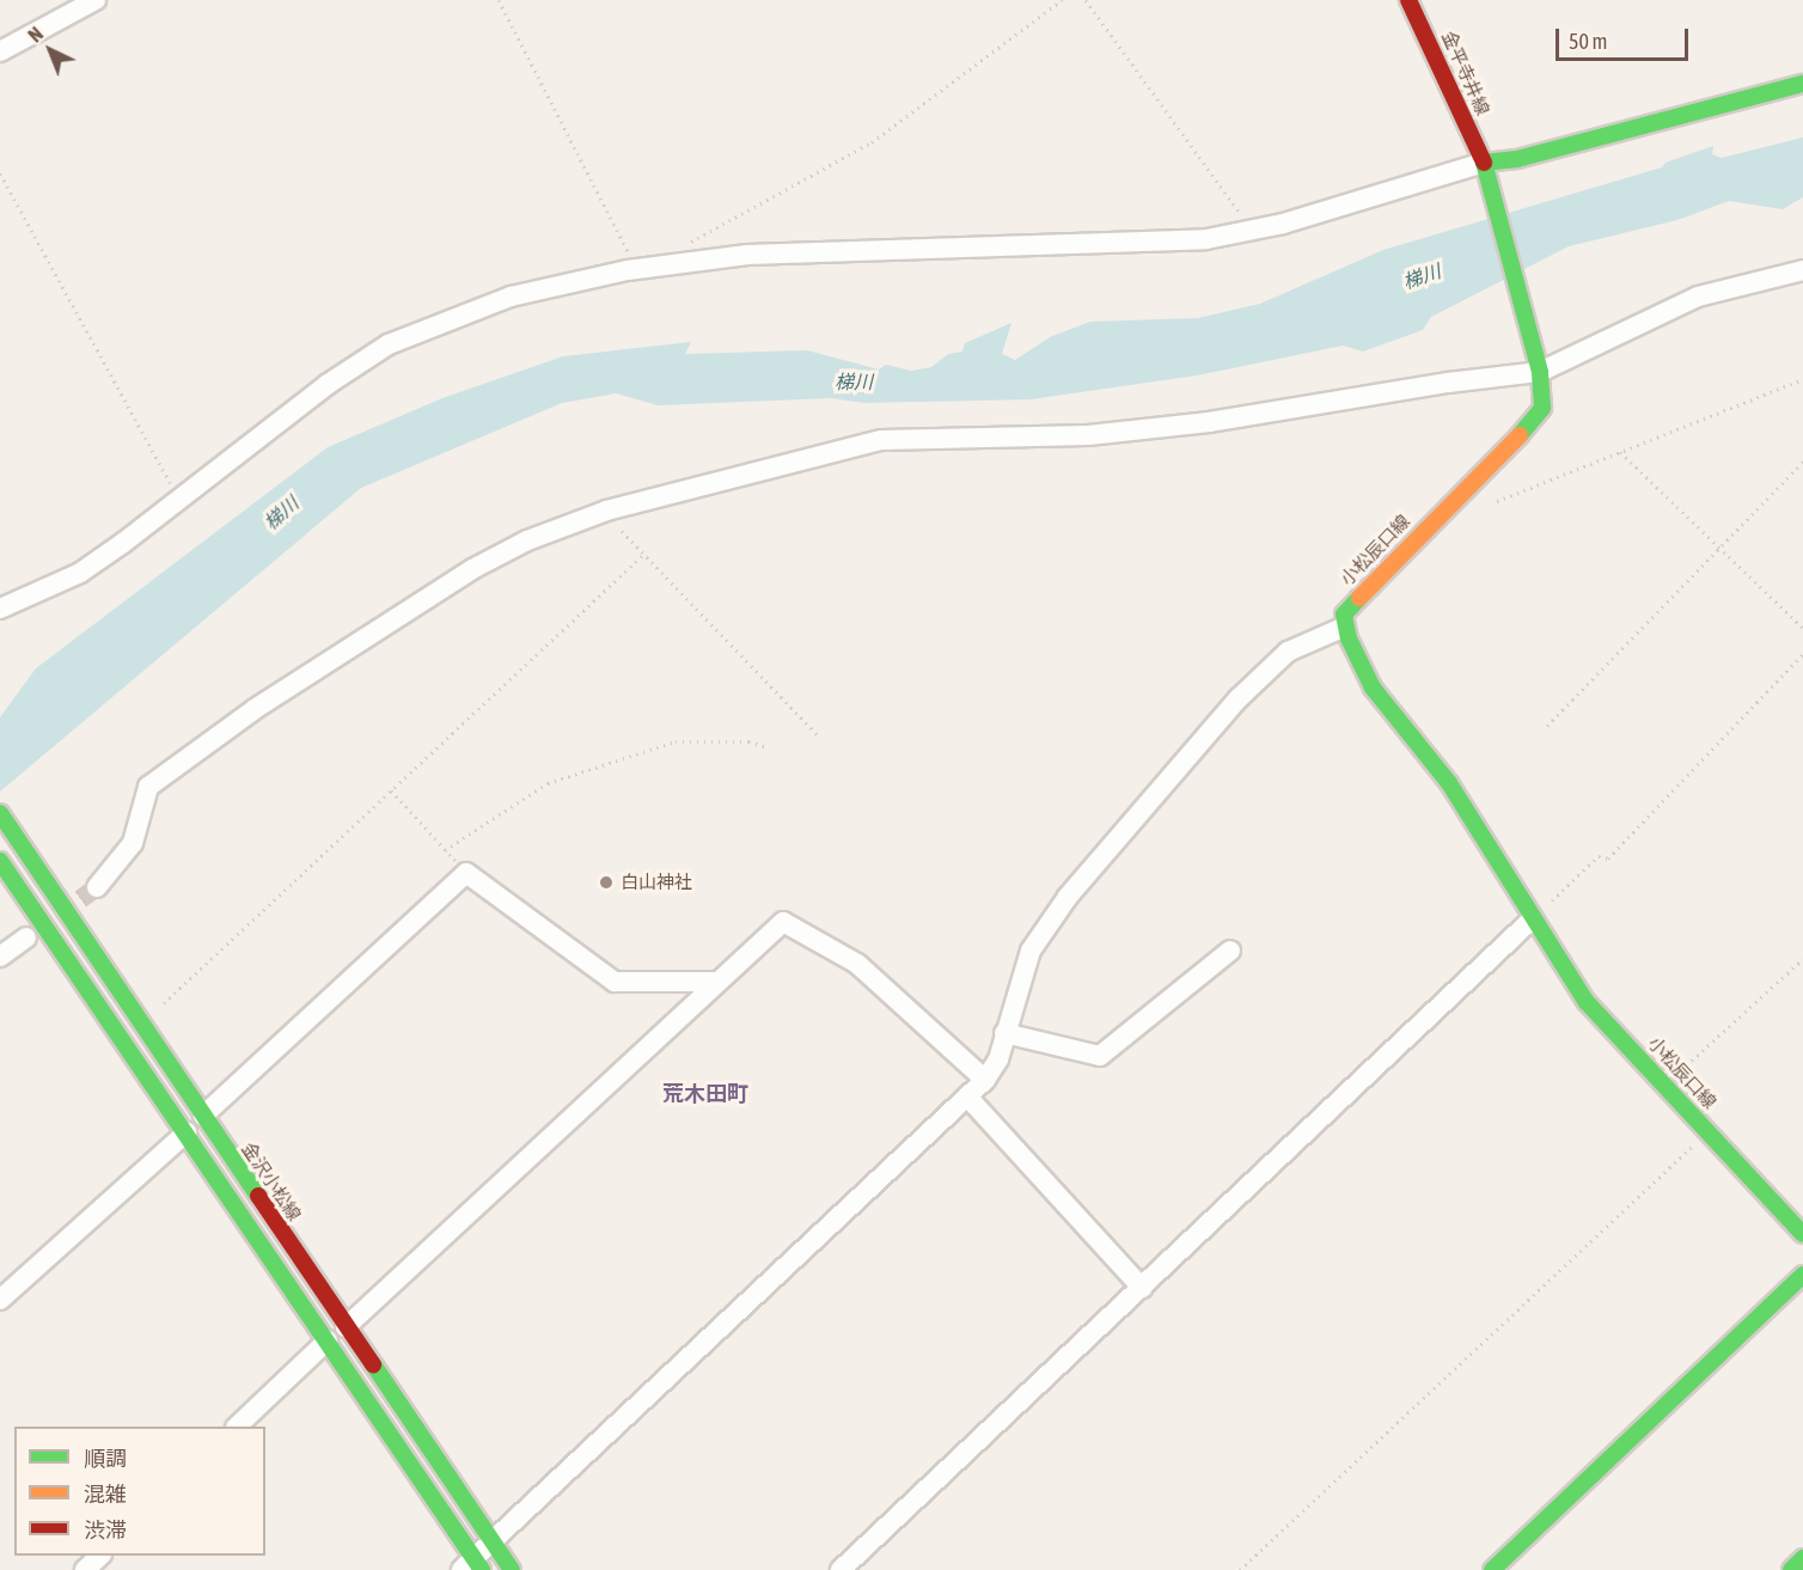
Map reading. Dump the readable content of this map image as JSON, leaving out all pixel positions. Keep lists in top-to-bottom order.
{
  "streets": {
    "main road": ["金平寺井線", "小松辰口線", "金沢小松線"]
  },
  "crossings": [
    ["金平寺井線", "小松辰口線"]
  ],
  "districts": ["荒木田町"],
  "water": ["梯川"],
  "places": ["白山神社"],
  "legend": ["順調", "混雑", "渋滞"],
  "scale_bar": "50 m",
  "north": "top left"
}
